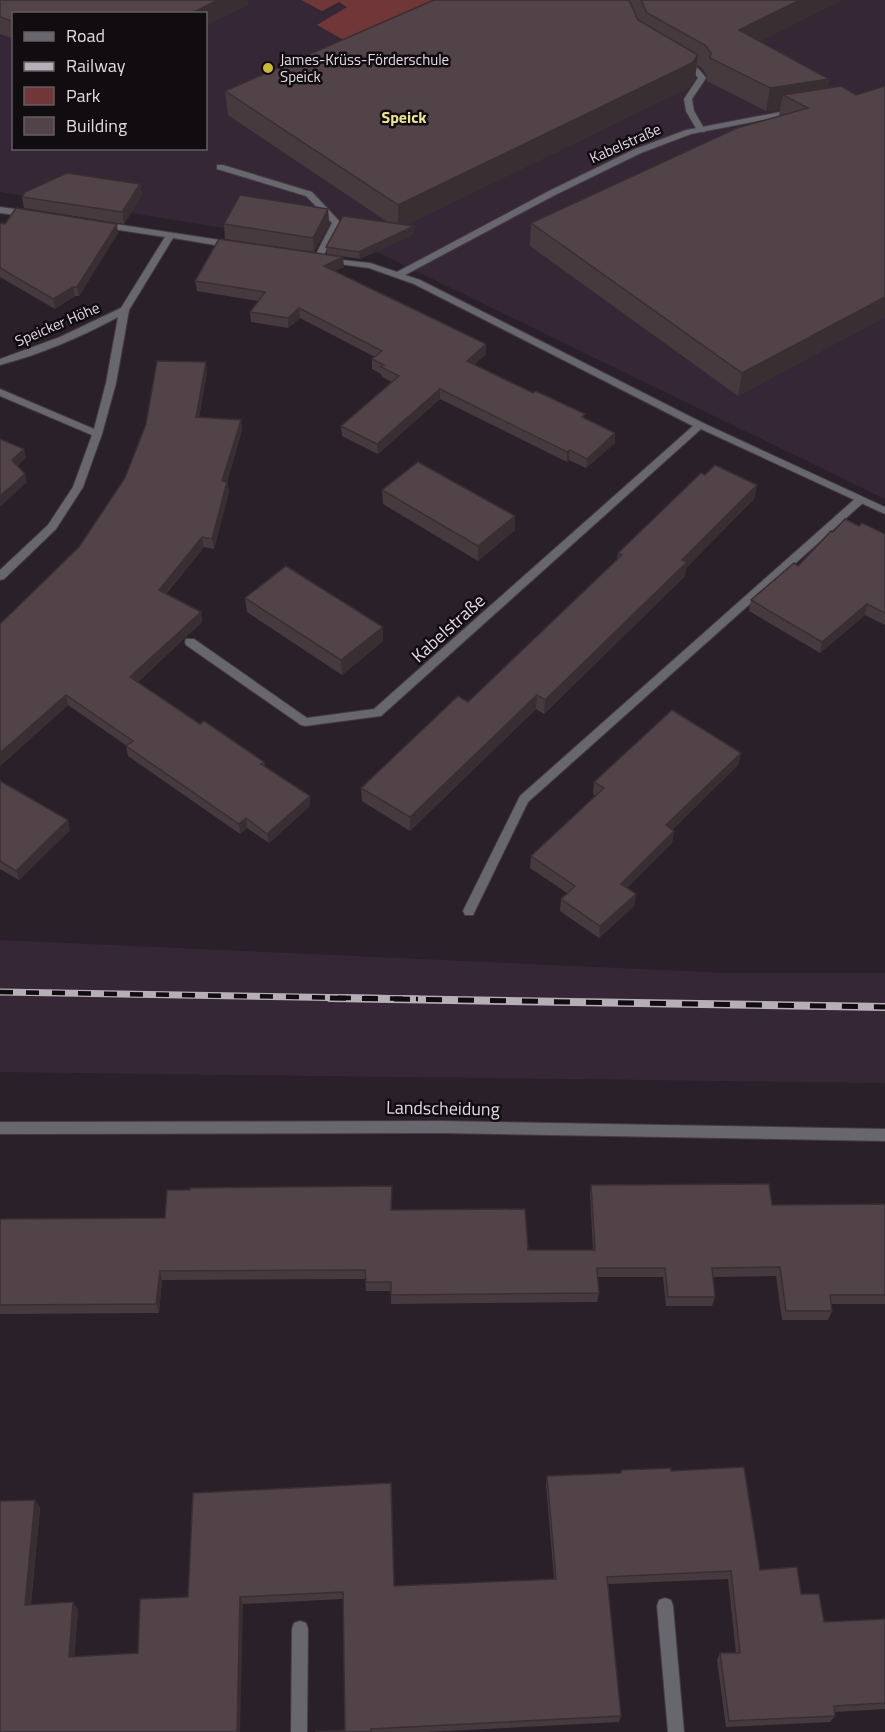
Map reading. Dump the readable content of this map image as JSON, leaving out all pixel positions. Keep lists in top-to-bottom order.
{
  "streets": {
    "street": ["Kabelstraße", "Speicker Höhe", "Landscheidung"]
  },
  "districts": ["Speick"],
  "places": ["James-Krüss-Förderschule Speick"],
  "legend": [
    "Road",
    "Railway",
    "Park",
    "Building"
  ]
}
